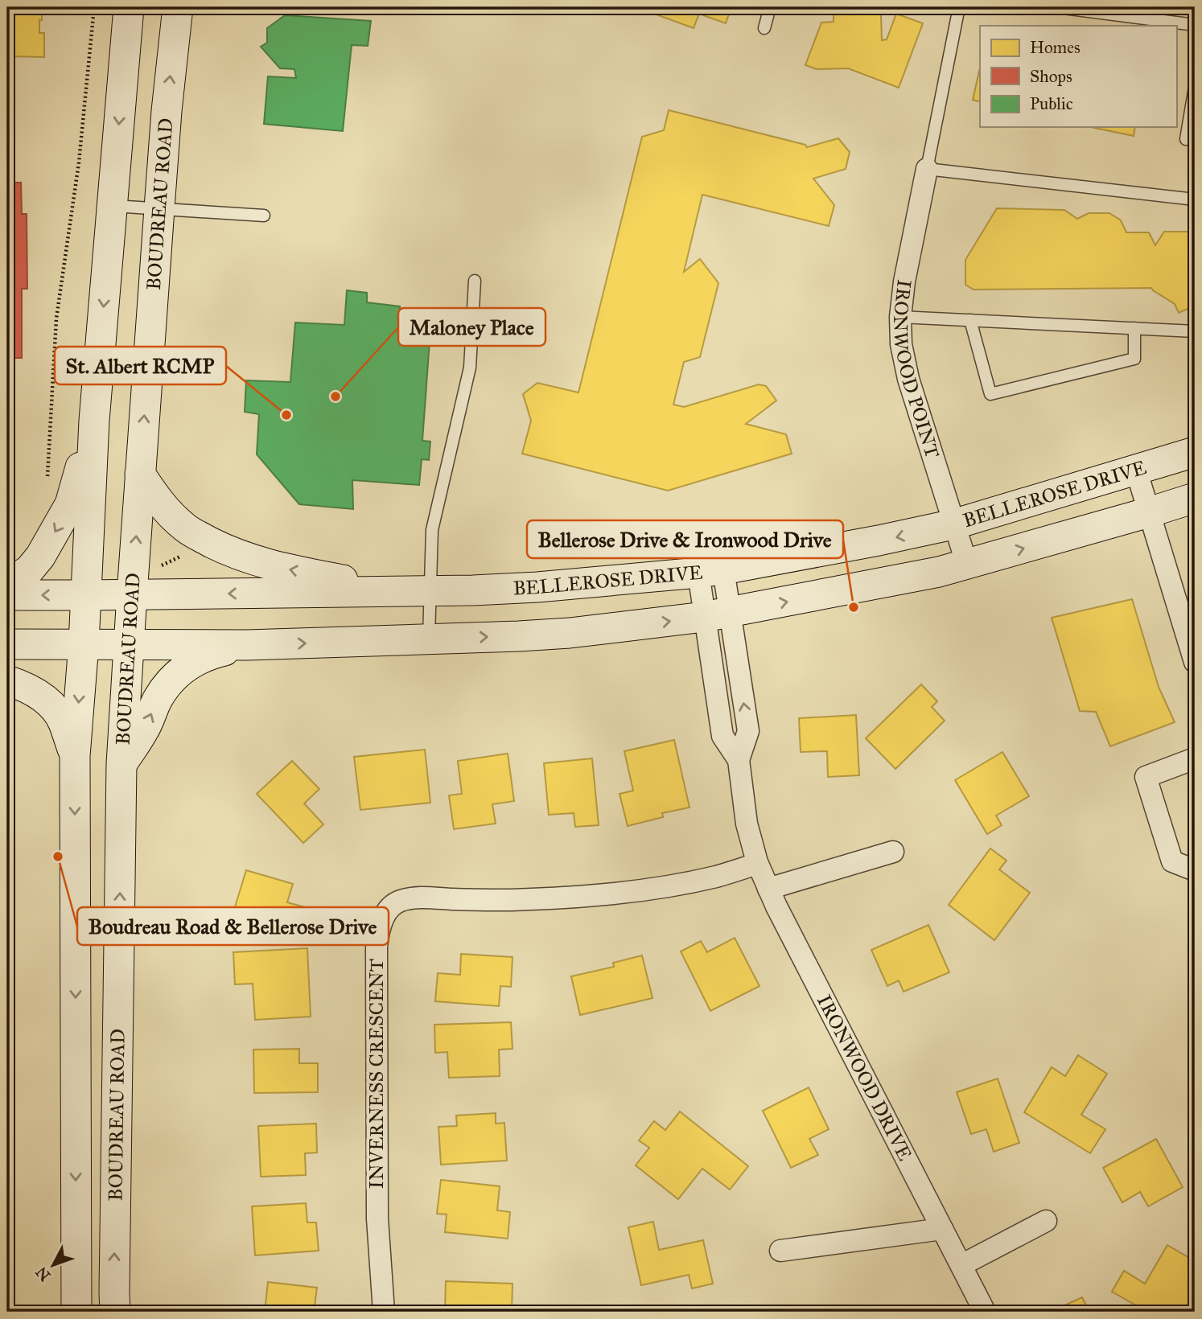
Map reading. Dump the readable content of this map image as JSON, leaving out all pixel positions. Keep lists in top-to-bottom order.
{
  "streets": {
    "main road": ["BOUDREAU ROAD", "BELLEROSE DRIVE"],
    "street": ["IRONWOOD POINT", "INVERNESS CRESCENT", "IRONWOOD DRIVE"]
  },
  "crossings": [
    ["BOUDREAU ROAD", "BELLEROSE DRIVE"],
    ["IRONWOOD POINT", "BELLEROSE DRIVE"],
    ["BELLEROSE DRIVE", "IRONWOOD DRIVE"],
    ["INVERNESS CRESCENT", "IRONWOOD DRIVE"]
  ],
  "places": [
    "Maloney Place",
    "St. Albert RCMP",
    "Bellerose Drive & Ironwood Drive",
    "Boudreau Road & Bellerose Drive"
  ],
  "legend": ["Homes", "Shops", "Public"],
  "north": "bottom left"
}
